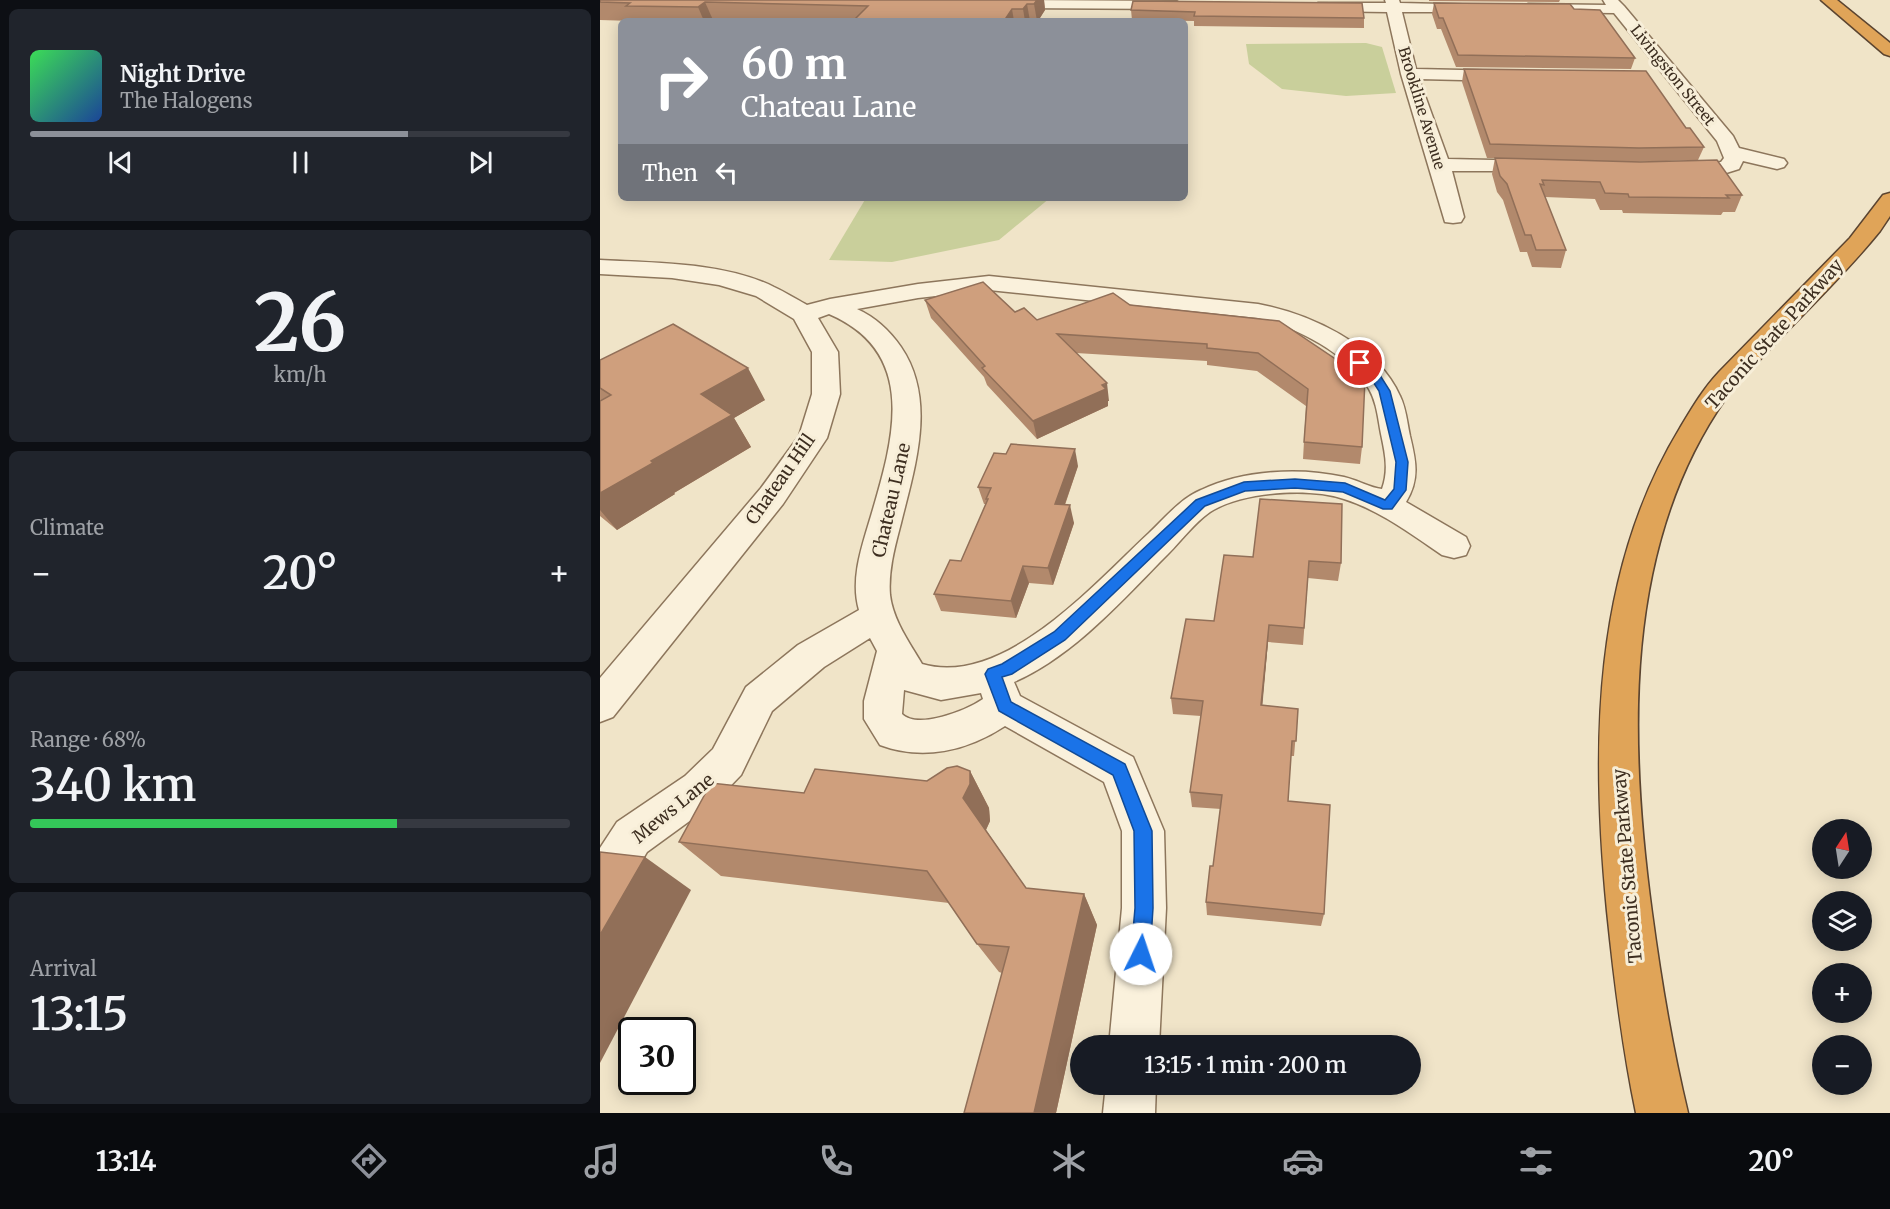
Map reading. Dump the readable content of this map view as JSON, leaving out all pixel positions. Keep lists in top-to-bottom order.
{
  "streets": {
    "highway": ["Taconic State Parkway"],
    "street": [
      "Livingston Street",
      "Brookline Avenue",
      "Chateau Hill",
      "Chateau Lane",
      "Mews Lane"
    ]
  },
  "crossings": [
    ["Chateau Hill", "Chateau Lane"],
    ["Chateau Lane", "Mews Lane"]
  ],
  "north": "top",
  "page": {
    "turn": ["60 m", "Chateau Lane"],
    "song": ["Night Drive", "The Halogens"],
    "then": "Then",
    "tile": [
      ["26", "km/h"],
      "Climate",
      ["Range · 68%", "340 km"],
      ["Arrival", "13:15"]
    ],
    "heat": ["−", "20°", "+"],
    "map_buttons": ["+", "−"],
    "limit": "30",
    "trip": "13:15 · 1 min · 200 m",
    "tabs": ["13:14", "20°"]
  }
}
